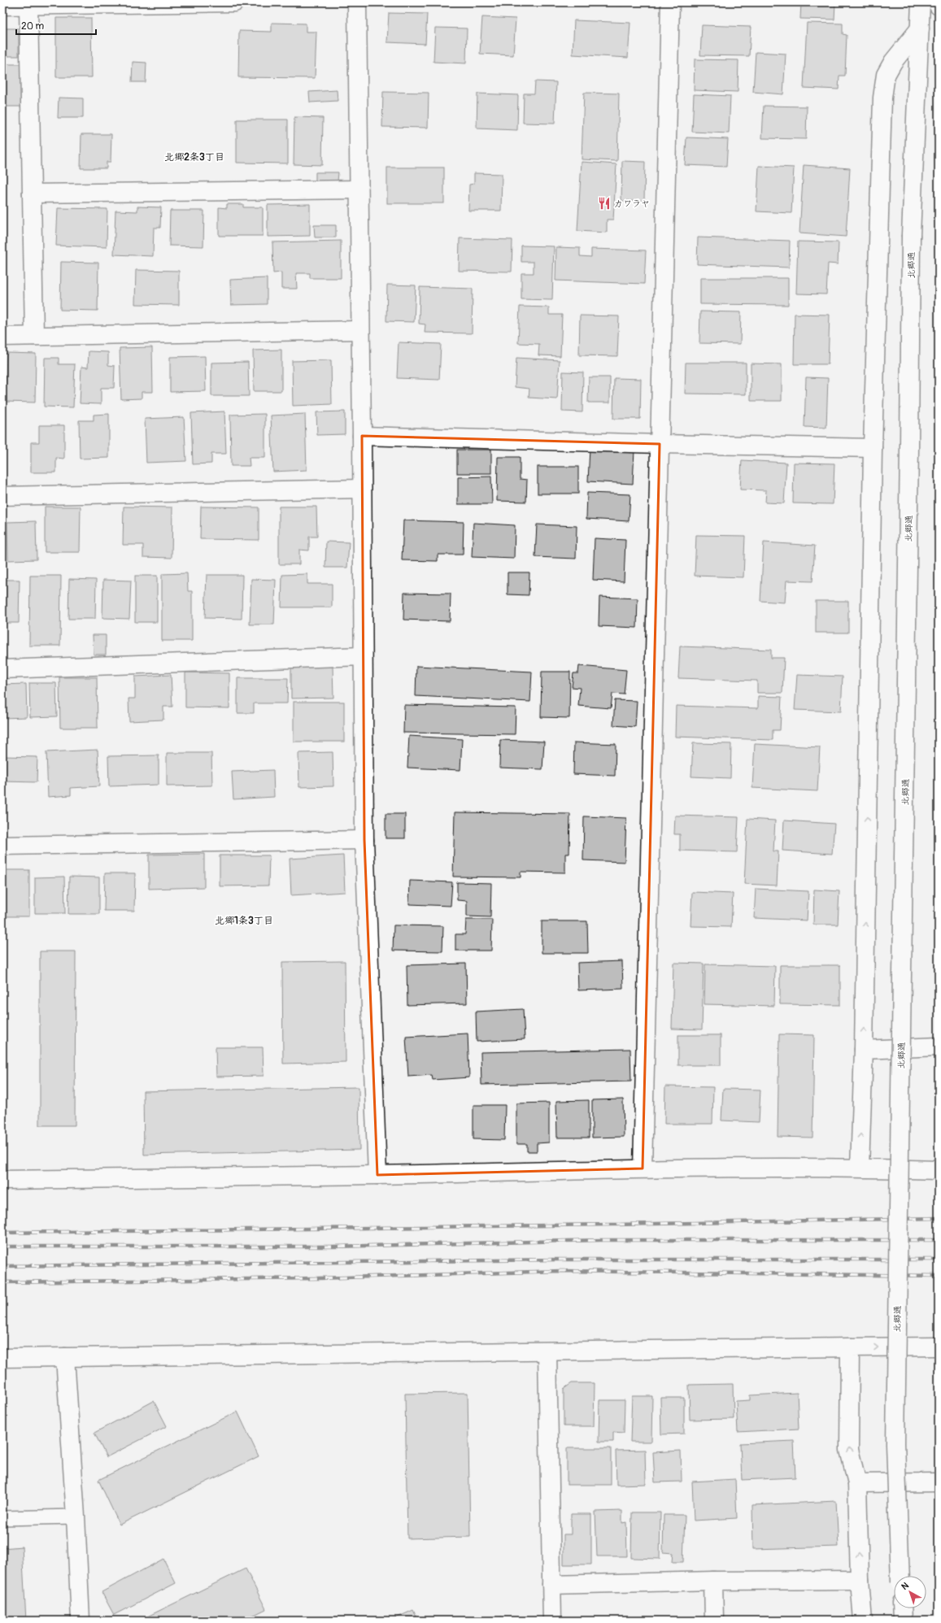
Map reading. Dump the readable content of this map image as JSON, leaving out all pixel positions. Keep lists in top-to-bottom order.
{
  "streets": {
    "street": ["北郷通"]
  },
  "districts": ["北郷2条3丁目", "北郷1条3丁目"],
  "places": {
    "restaurant": ["カワラヤ"]
  },
  "scale_bar": "20 m",
  "north": "top left"
}
